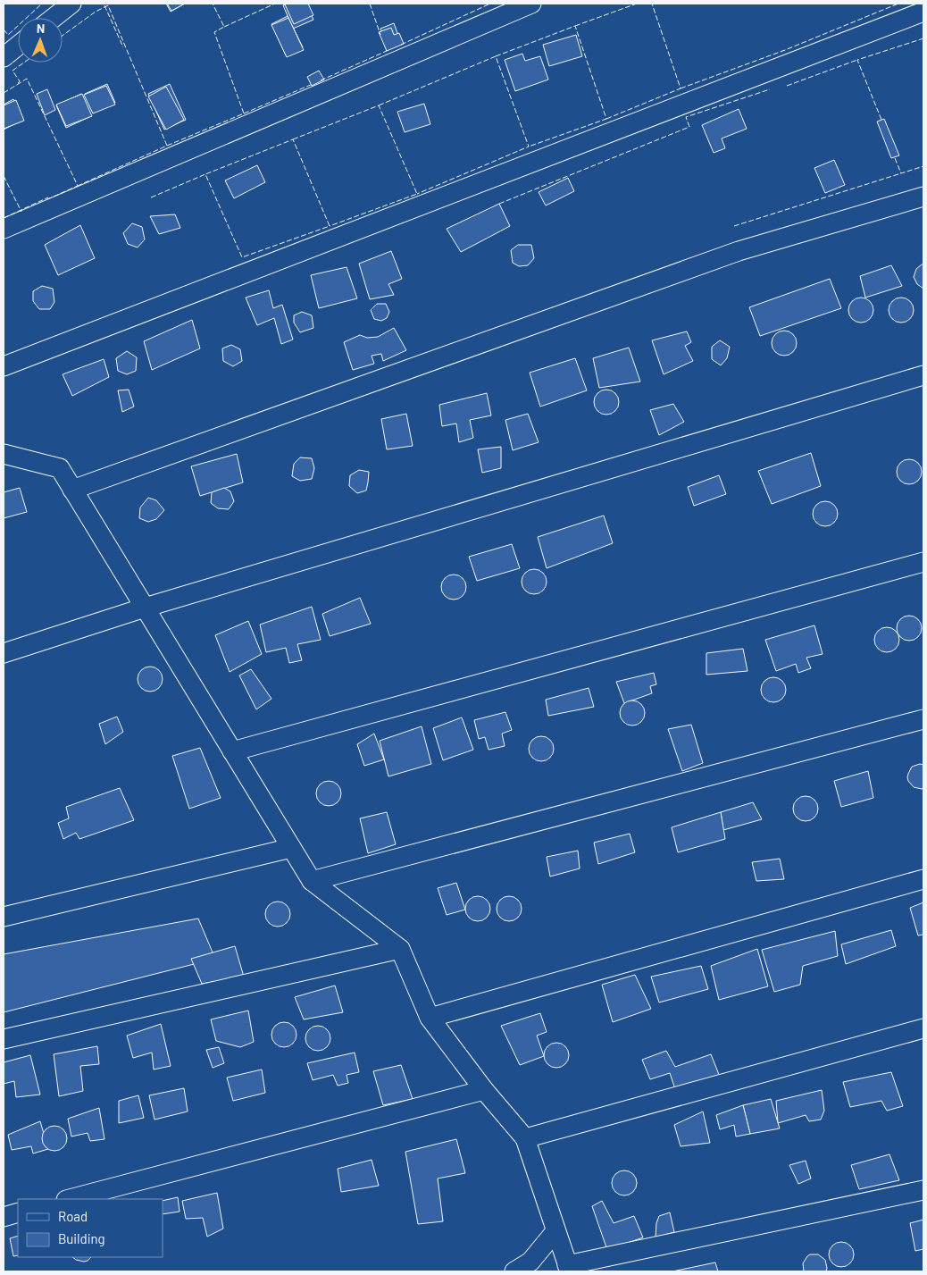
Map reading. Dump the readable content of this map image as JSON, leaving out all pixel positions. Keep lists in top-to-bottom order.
{
  "legend": ["Road", "Building"],
  "north": "top"
}
